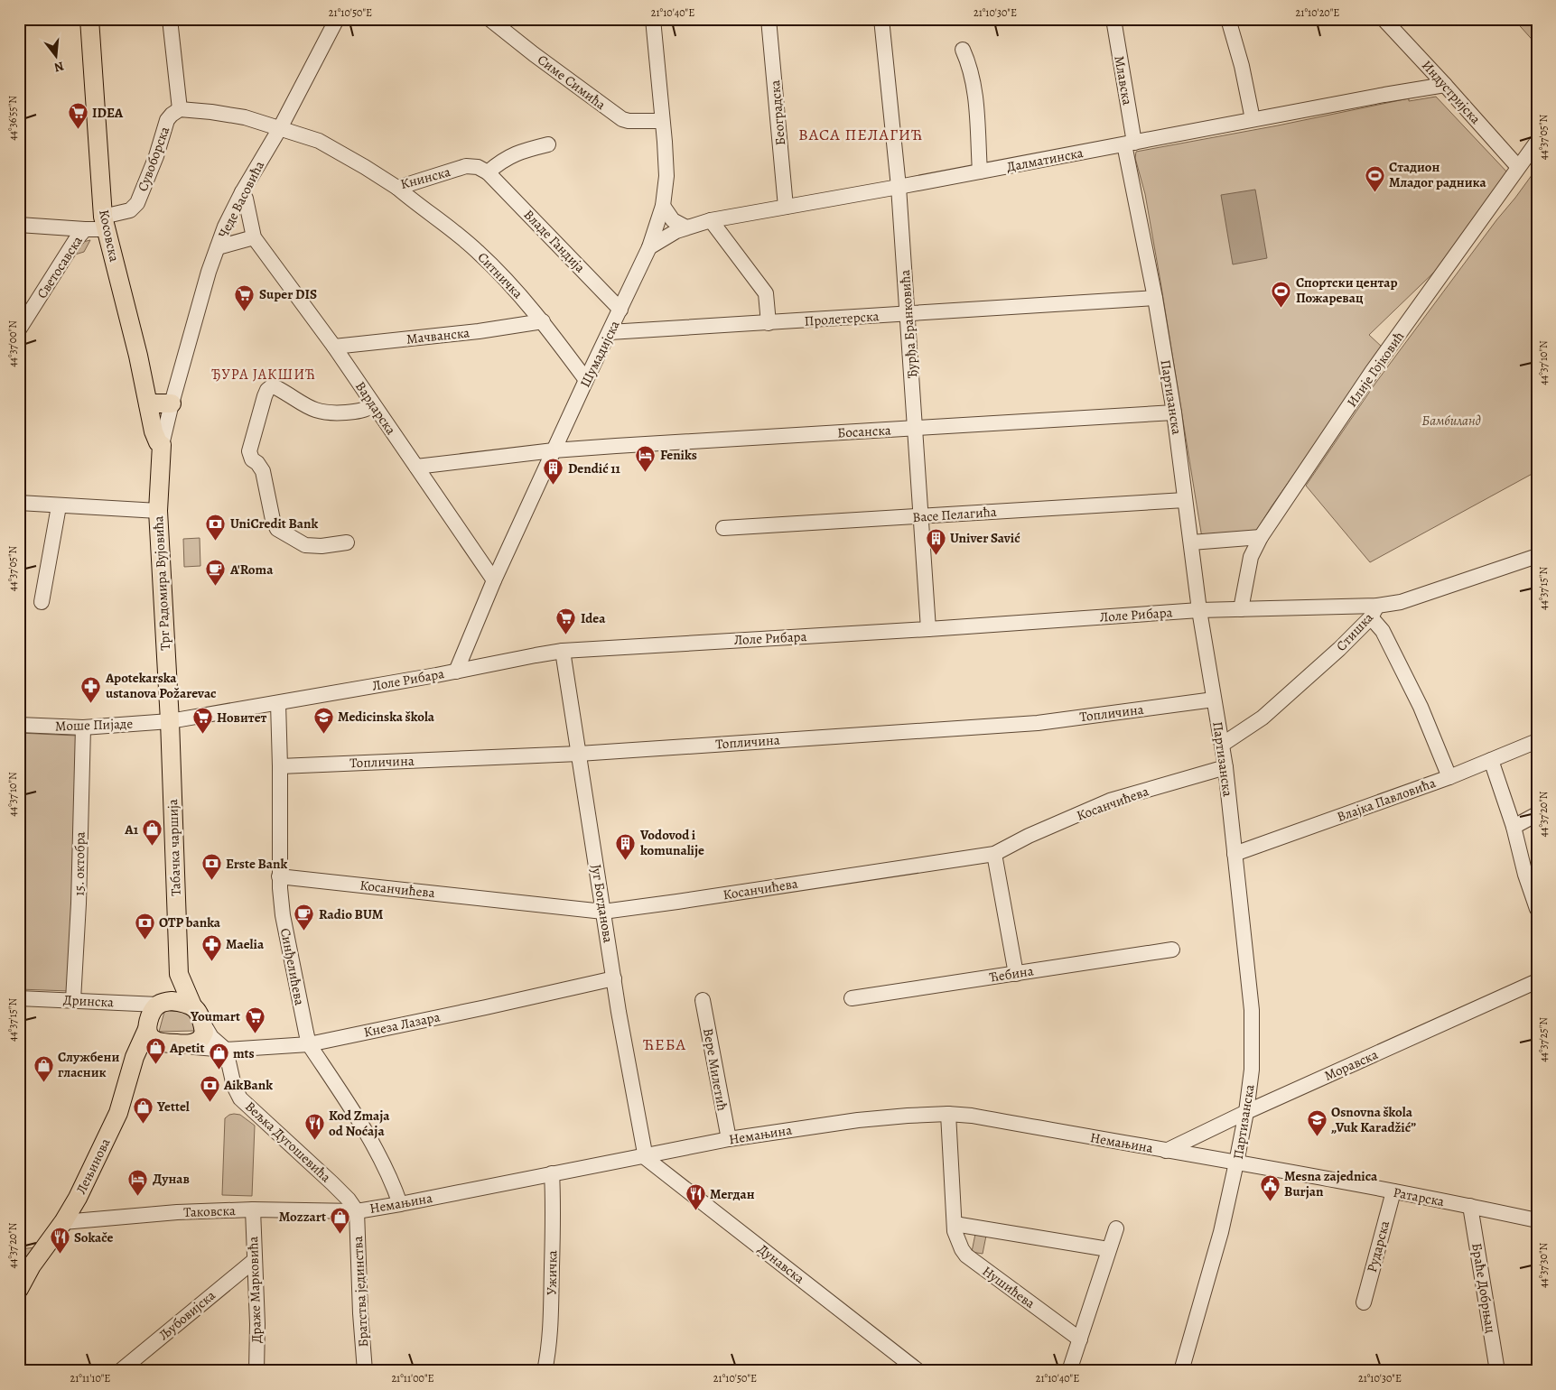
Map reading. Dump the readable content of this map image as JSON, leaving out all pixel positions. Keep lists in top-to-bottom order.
{
  "streets": {
    "main road": [
      "Косовска",
      "Трг Радомира Вујовића",
      "Табачка чаршија",
      "Лењинова"
    ],
    "street": [
      "Млавска",
      "Симе Симића",
      "Индустријска",
      "Београдска",
      "Сувоборска",
      "Далматинска",
      "Книнска",
      "Чеде Васовића",
      "Владе Гандија",
      "Светосавска",
      "Ситничка",
      "Пролетерска",
      "Ђурђа Бранковића",
      "Мачванска",
      "Шумадијска",
      "Илије Гојковић",
      "Партизанска",
      "Вардарска",
      "Босанска",
      "Васе Пелагића",
      "Лоле Рибара",
      "Стишка",
      "Топличина",
      "Моше Пијаде",
      "Влајка Павловића",
      "Косанчићева",
      "15. октобра",
      "Југ Богданова",
      "Синђелићева",
      "Ћебина",
      "Дринска",
      "Кнеза Лазара",
      "Моравска",
      "Вере Милетић",
      "Немањина",
      "Вељка Дугошевића",
      "Ратарска",
      "Таковска",
      "Рударска",
      "Дунавска",
      "Ужичка",
      "Нушићева",
      "Браће Добрњац",
      "Драже Марковића",
      "Братства јединства",
      "Љубовијска"
    ]
  },
  "crossings": [
    ["Млавска", "Далматинска"],
    ["Млавска", "Партизанска"],
    ["Симе Симића", "Шумадијска"],
    ["Индустријска", "Далматинска"],
    ["Индустријска", "Илије Гојковић"],
    ["Београдска", "Далматинска"],
    ["Сувоборска", "Косовска"],
    ["Сувоборска", "Светосавска"],
    ["Далматинска", "Ђурђа Бранковића"],
    ["Далматинска", "Шумадијска"],
    ["Далматинска", "Партизанска"],
    ["Книнска", "Чеде Васовића"],
    ["Книнска", "Владе Гандија"],
    ["Книнска", "Ситничка"],
    ["Чеде Васовића", "Косовска"],
    ["Чеде Васовића", "Вардарска"],
    ["Чеде Васовића", "Трг Радомира Вујовића"],
    ["Косовска", "Трг Радомира Вујовића"],
    ["Владе Гандија", "Шумадијска"],
    ["Ситничка", "Мачванска"],
    ["Ситничка", "Шумадијска"],
    ["Пролетерска", "Ђурђа Бранковића"],
    ["Пролетерска", "Шумадијска"],
    ["Пролетерска", "Партизанска"],
    ["Ђурђа Бранковића", "Босанска"],
    ["Ђурђа Бранковића", "Васе Пелагића"],
    ["Ђурђа Бранковића", "Лоле Рибара"],
    ["Мачванска", "Вардарска"],
    ["Шумадијска", "Вардарска"],
    ["Шумадијска", "Босанска"],
    ["Шумадијска", "Лоле Рибара"],
    ["Илије Гојковић", "Лоле Рибара"],
    ["Партизанска", "Босанска"],
    ["Партизанска", "Васе Пелагића"],
    ["Партизанска", "Лоле Рибара"],
    ["Партизанска", "Стишка"],
    ["Партизанска", "Топличина"],
    ["Партизанска", "Влајка Павловића"],
    ["Партизанска", "Косанчићева"],
    ["Партизанска", "Моравска"],
    ["Партизанска", "Ратарска"],
    ["Вардарска", "Босанска"],
    ["Трг Радомира Вујовића", "Лоле Рибара"],
    ["Трг Радомира Вујовића", "Моше Пијаде"],
    ["Трг Радомира Вујовића", "Табачка чаршија"],
    ["Лоле Рибара", "Стишка"],
    ["Лоле Рибара", "Моше Пијаде"],
    ["Лоле Рибара", "Табачка чаршија"],
    ["Лоле Рибара", "Југ Богданова"],
    ["Лоле Рибара", "Синђелићева"],
    ["Топличина", "Југ Богданова"],
    ["Топличина", "Синђелићева"],
    ["Моше Пијаде", "Табачка чаршија"],
    ["Моше Пијаде", "15. октобра"],
    ["Косанчићева", "Југ Богданова"],
    ["Косанчићева", "Синђелићева"],
    ["Табачка чаршија", "Дринска"],
    ["Табачка чаршија", "Кнеза Лазара"],
    ["Табачка чаршија", "Лењинова"],
    ["15. октобра", "Дринска"],
    ["Југ Богданова", "Кнеза Лазара"],
    ["Југ Богданова", "Немањина"],
    ["Југ Богданова", "Дунавска"],
    ["Синђелићева", "Кнеза Лазара"],
    ["Синђелићева", "Немањина"],
    ["Дринска", "Кнеза Лазара"],
    ["Дринска", "Лењинова"],
    ["Кнеза Лазара", "Вељка Дугошевића"],
    ["Кнеза Лазара", "Лењинова"],
    ["Моравска", "Немањина"],
    ["Моравска", "Ратарска"],
    ["Вере Милетић", "Немањина"],
    ["Немањина", "Вељка Дугошевића"],
    ["Немањина", "Ратарска"],
    ["Немањина", "Таковска"],
    ["Немањина", "Дунавска"],
    ["Немањина", "Ужичка"],
    ["Немањина", "Нушићева"],
    ["Немањина", "Братства јединства"],
    ["Вељка Дугошевића", "Таковска"],
    ["Вељка Дугошевића", "Братства јединства"],
    ["Лењинова", "Таковска"],
    ["Ратарска", "Рударска"],
    ["Ратарска", "Браће Добрњац"],
    ["Таковска", "Драже Марковића"],
    ["Таковска", "Братства јединства"],
    ["Драже Марковића", "Љубовијска"]
  ],
  "districts": ["ВАСА ПЕЛАГИЋ", "ЂУРА ЈАКШИЋ", "ЋЕБА"],
  "parks": ["Бамбиланд"],
  "places": {
    "supermarket": [
      "IDEA",
      "Super DIS",
      "Idea",
      "Новитет",
      "Youmart"
    ],
    "sports": ["Стадион Младог радника", "Спортски центар Пожаревац"],
    "hotel": ["Feniks", "Дунав"],
    "building": ["Dendić 11", "Univer Savić", "Vodovod i komunalije"],
    "bank": [
      "UniCredit Bank",
      "Erste Bank",
      "OTP banka",
      "AikBank"
    ],
    "cafe": ["A'Roma", "Radio BUM"],
    "pharmacy": ["Apotekarska ustanova Požarevac", "Maelia"],
    "school or university": ["Medicinska škola", "Osnovna škola „Vuk Karadžić”"],
    "shop": [
      "A1",
      "Apetit",
      "mts",
      "Службени гласник",
      "Yettel",
      "Mozzart"
    ],
    "restaurant": ["Kod Zmaja od Noćaja", "Мегдан", "Sokače"],
    "public building": ["Mesna zajednica Burjan"]
  },
  "north": "bottom",
  "coordinates": [
    "21°10'50\"E",
    "21°10'40\"E",
    "21°10'30\"E",
    "21°10'20\"E",
    "44°36'55\"N",
    "44°37'05\"N",
    "44°37'00\"N",
    "44°37'10\"N",
    "44°37'15\"N",
    "44°37'20\"N",
    "44°37'25\"N",
    "44°37'30\"N",
    "21°11'10\"E",
    "21°11'00\"E"
  ]
}
